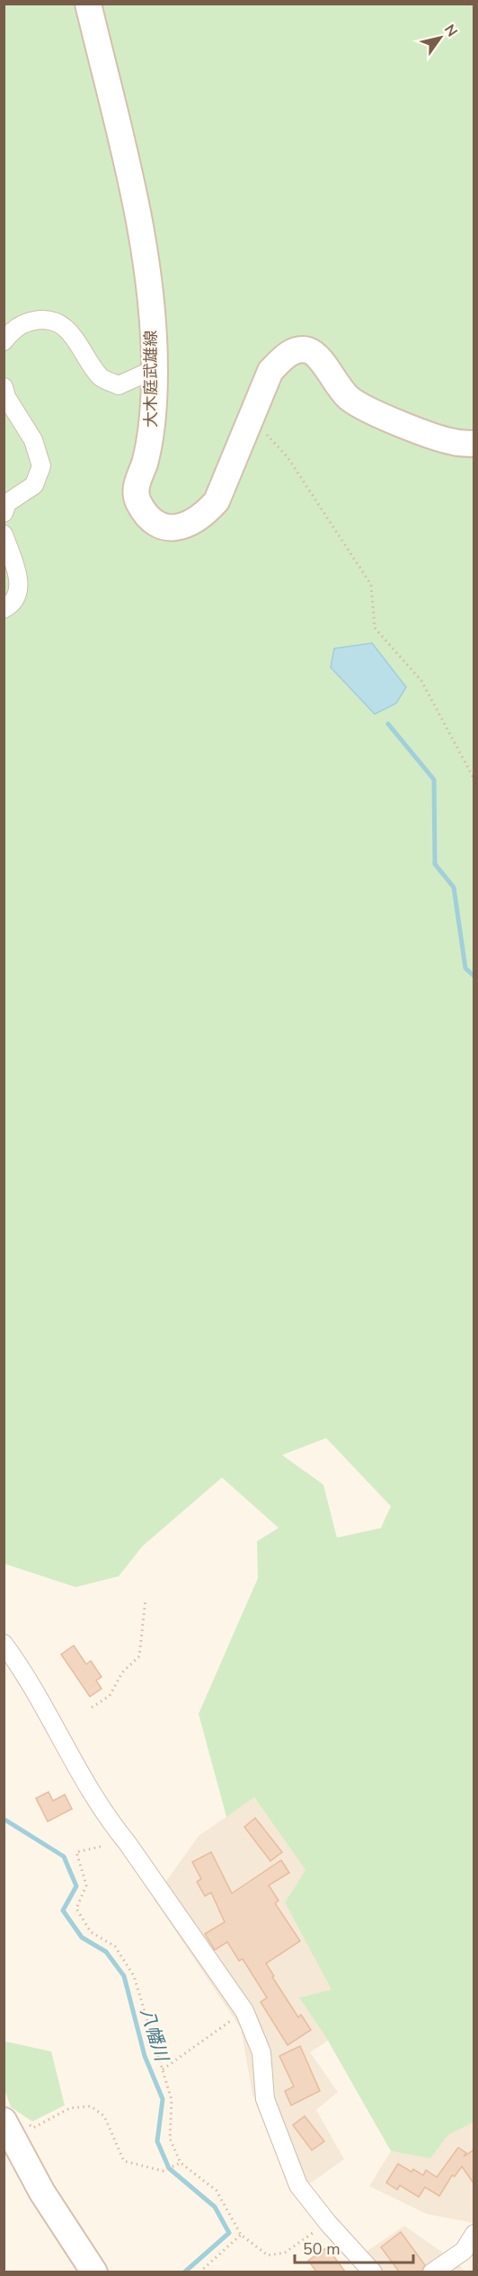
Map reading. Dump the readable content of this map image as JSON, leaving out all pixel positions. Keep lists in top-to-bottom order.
{
  "streets": {
    "main road": ["大木庭武雄線"]
  },
  "water": ["八幡川"],
  "scale_bar": "50 m",
  "north": "top right"
}
